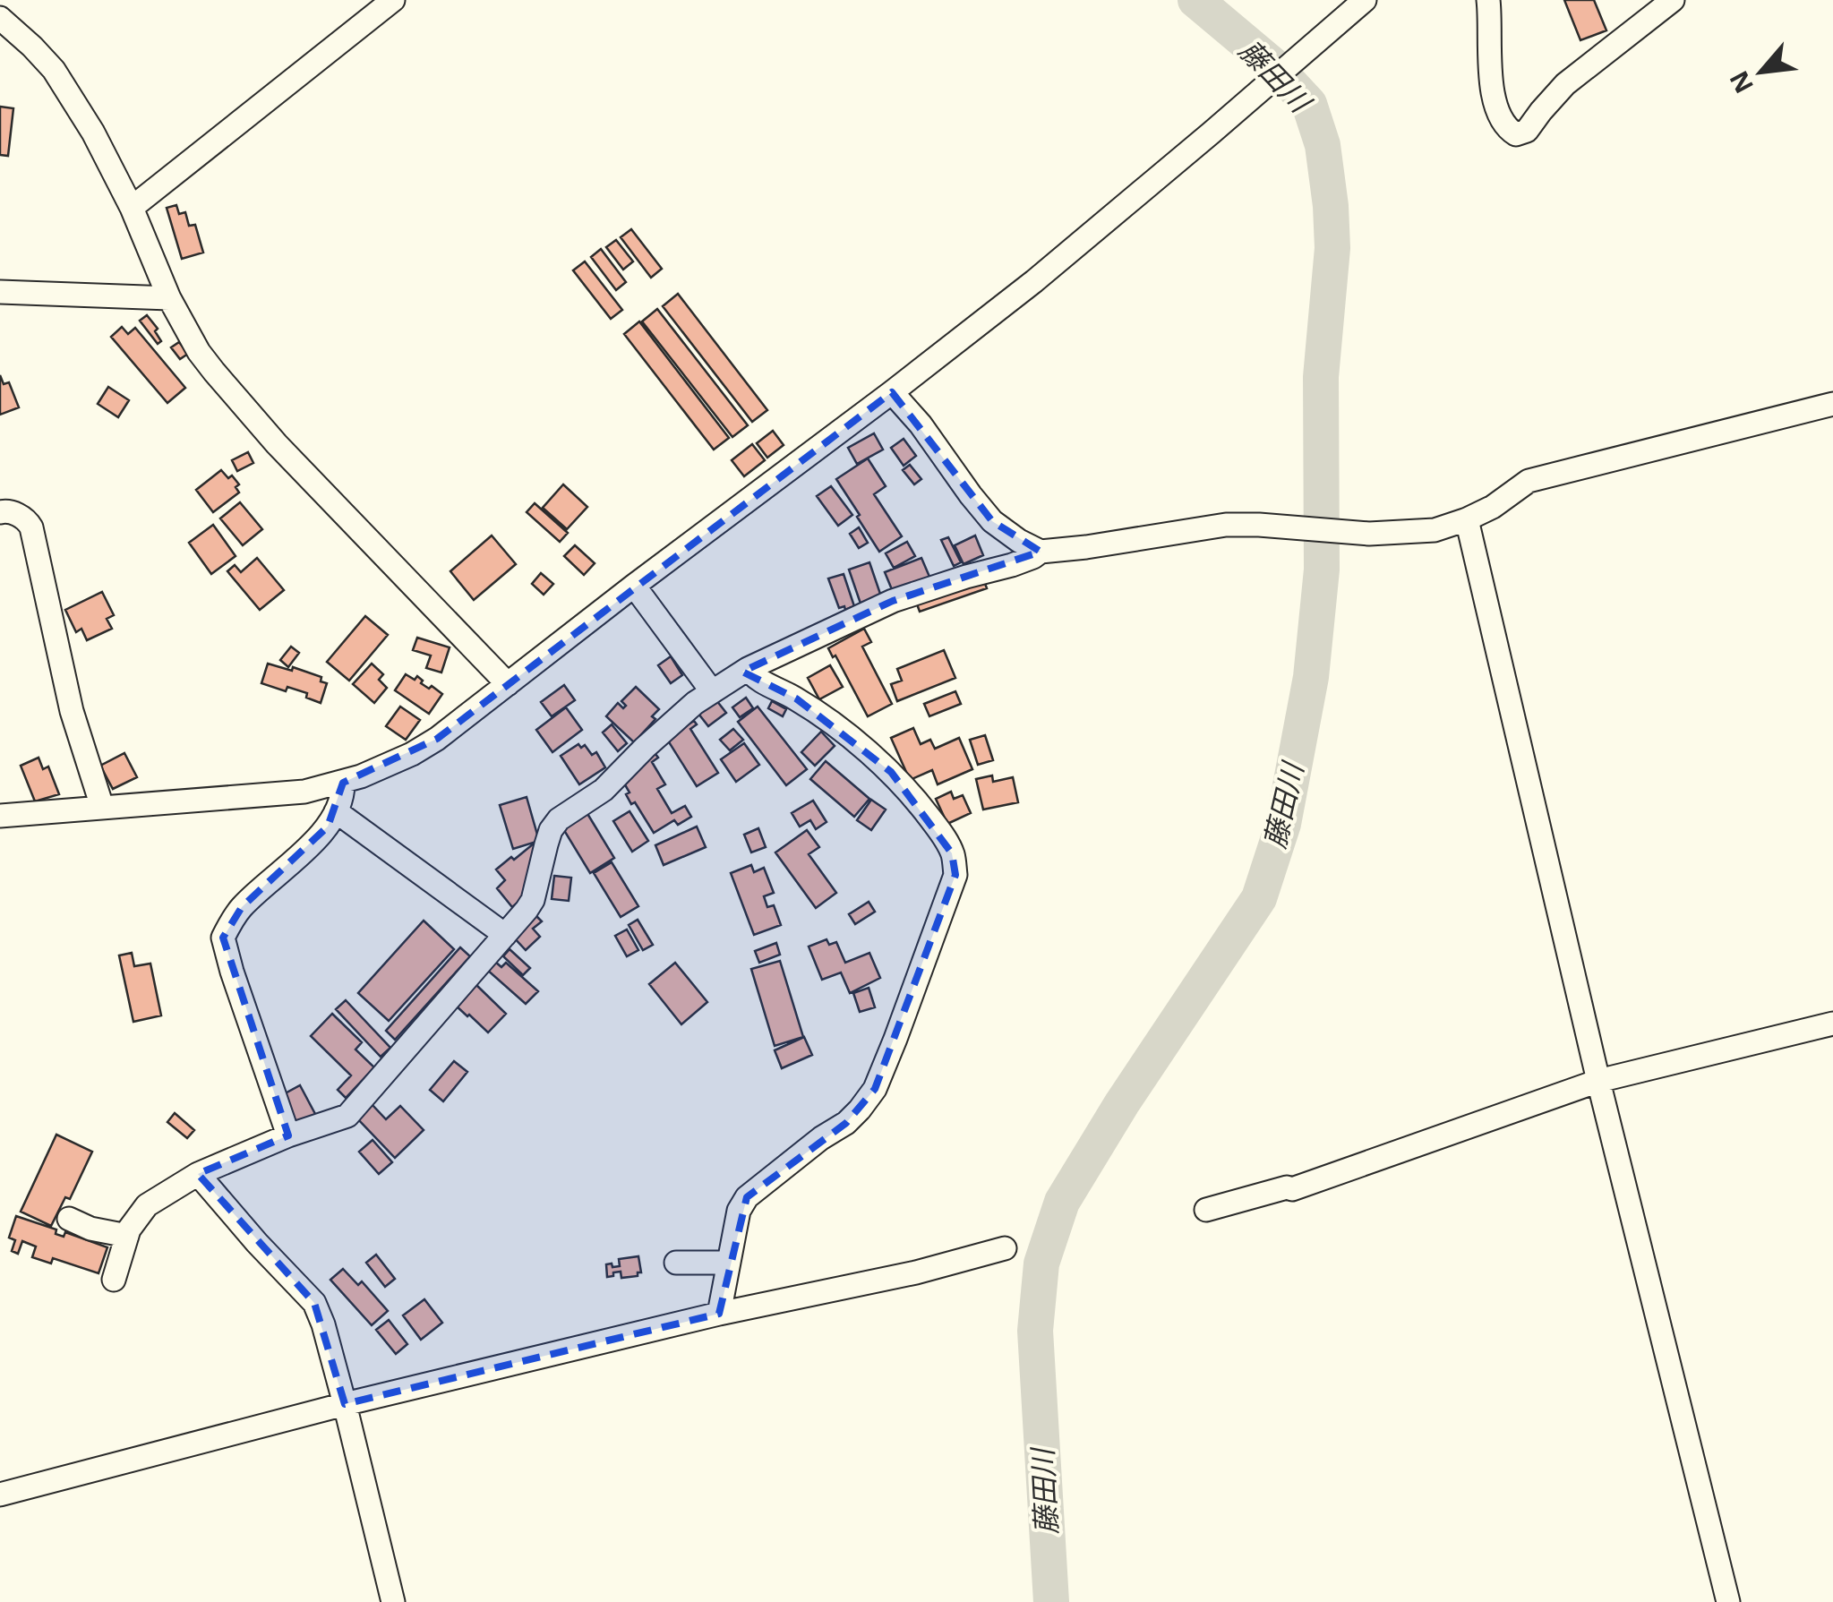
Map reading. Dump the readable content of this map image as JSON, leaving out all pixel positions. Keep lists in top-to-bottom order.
{
  "water": ["藤田川"],
  "north": "bottom left"
}
